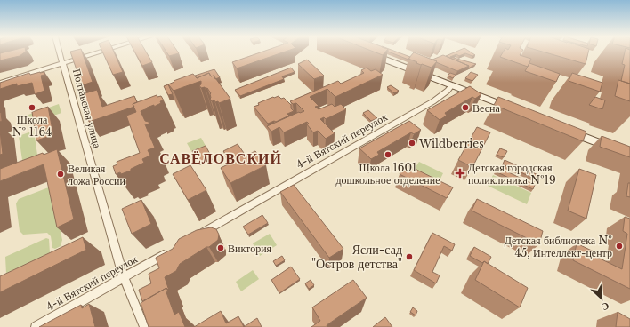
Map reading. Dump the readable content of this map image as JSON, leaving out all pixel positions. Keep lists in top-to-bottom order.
{
  "streets": {
    "street": ["Полтавская улица", "4-й Вятский переулок"]
  },
  "crossings": [
    ["Полтавская улица", "4-й Вятский переулок"]
  ],
  "districts": ["САВЁЛОВСКИЙ"],
  "places": {
    "other": [
      "Школа № 1164",
      "Весна",
      "Wildberries",
      "Школа 1601 дошкольное отделение",
      "Великая ложа России",
      "Детская библиотека № 45, Интеллект-центр",
      "Виктория",
      "Ясли-сад \"Остров детства\""
    ],
    "health": ["Детская городская поликлиника №19"]
  },
  "north": "bottom right"
}
